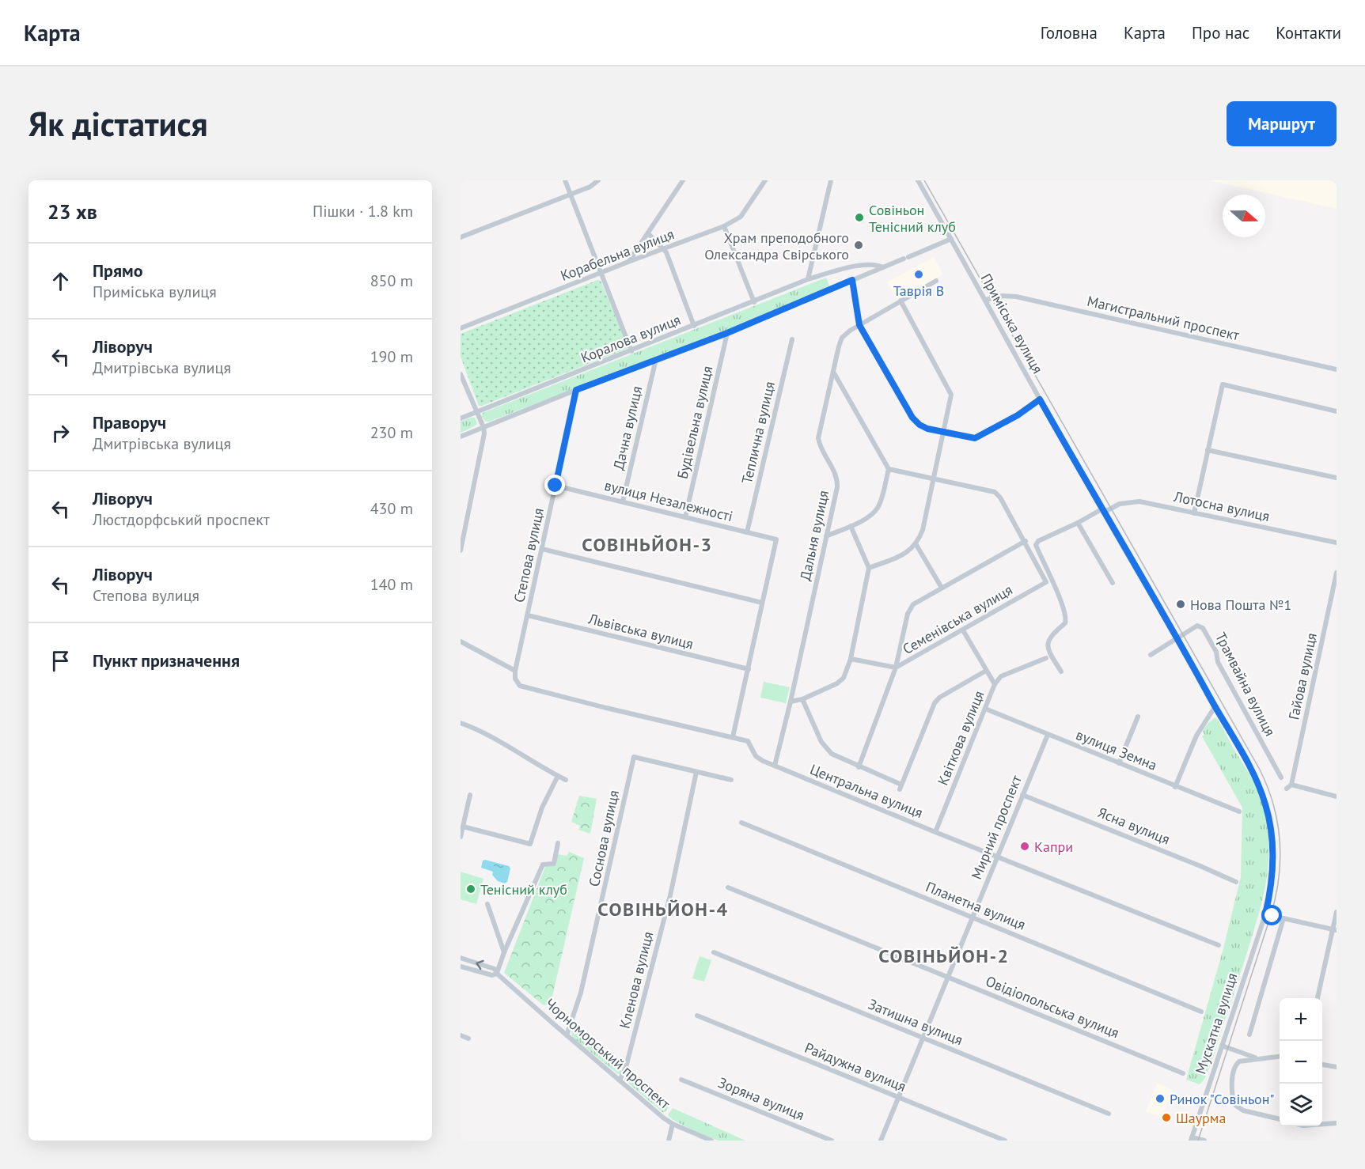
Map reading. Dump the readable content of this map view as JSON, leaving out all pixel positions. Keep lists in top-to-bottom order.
{
  "streets": {
    "street": [
      "Корабельна вулиця",
      "Магистральний проспект",
      "Приміська вулиця",
      "Коралова вулиця",
      "Будівельна вулиця",
      "Дачна вулиця",
      "Теплична вулиця",
      "вулиця Незалежності",
      "Лотосна вулиця",
      "Дальня вулиця",
      "Степова вулиця",
      "Семенівська вулиця",
      "Львівська вулиця",
      "Гайова вулиця",
      "Трамвайна вулиця",
      "Квіткова вулиця",
      "вулиця Земна",
      "Центральна вулиця",
      "Ясна вулиця",
      "Мирний проспект",
      "Соснова вулиця",
      "Планетна вулиця",
      "Кленова вулиця",
      "Овідіопольська вулиця",
      "Затишна вулиця",
      "Мускатна вулиця",
      "Чорноморський проспект",
      "Райдужна вулиця",
      "Зоряна вулиця"
    ]
  },
  "crossings": [
    ["Магистральний проспект", "Приміська вулиця"],
    ["Приміська вулиця", "Лотосна вулиця"],
    ["Приміська вулиця", "Трамвайна вулиця"],
    ["Приміська вулиця", "Мускатна вулиця"],
    ["Будівельна вулиця", "вулиця Незалежності"],
    ["Дачна вулиця", "вулиця Незалежності"],
    ["Теплична вулиця", "вулиця Незалежності"],
    ["вулиця Незалежності", "Степова вулиця"],
    ["Дальня вулиця", "Центральна вулиця"],
    ["Степова вулиця", "Львівська вулиця"],
    ["Степова вулиця", "Центральна вулиця"],
    ["Семенівська вулиця", "Квіткова вулиця"],
    ["Квіткова вулиця", "вулиця Земна"],
    ["Квіткова вулиця", "Центральна вулиця"],
    ["вулиця Земна", "Мирний проспект"],
    ["Центральна вулиця", "Мирний проспект"],
    ["Ясна вулиця", "Мирний проспект"],
    ["Мирний проспект", "Планетна вулиця"],
    ["Мирний проспект", "Овідіопольська вулиця"],
    ["Мирний проспект", "Затишна вулиця"],
    ["Мирний проспект", "Райдужна вулиця"],
    ["Соснова вулиця", "Кленова вулиця"],
    ["Соснова вулиця", "Чорноморський проспект"],
    ["Кленова вулиця", "Чорноморський проспект"]
  ],
  "districts": ["СОВІНЬЙОН-3", "СОВІНЬЙОН-4", "СОВІНЬЙОН-2"],
  "places": [
    "Совіньон Тенісний клуб",
    "Храм преподобного Олександра Свірського",
    "Таврія В",
    "Нова Пошта №1",
    "Капри",
    "Тенісний клуб",
    "Ринок \"Совіньон\"",
    "Шаурма"
  ],
  "north": "right",
  "page": {
    "header": "Карта",
    "nav": [
      "Головна",
      "Карта",
      "Про нас",
      "Контакти"
    ],
    "buttons": "Маршрут",
    "title": "Як дістатися",
    "heading": ["23 хв", "Пішки · 1.8 km"],
    "list": [
      ["Прямо", "Приміська вулиця", "850 m"],
      ["Ліворуч", "Дмитрівська вулиця", "190 m"],
      ["Праворуч", "Дмитрівська вулиця", "230 m"],
      ["Ліворуч", "Люстдорфський проспект", "430 m"],
      ["Ліворуч", "Степова вулиця", "140 m"],
      "Пункт призначення"
    ],
    "map_buttons": ["+", "−"]
  }
}
